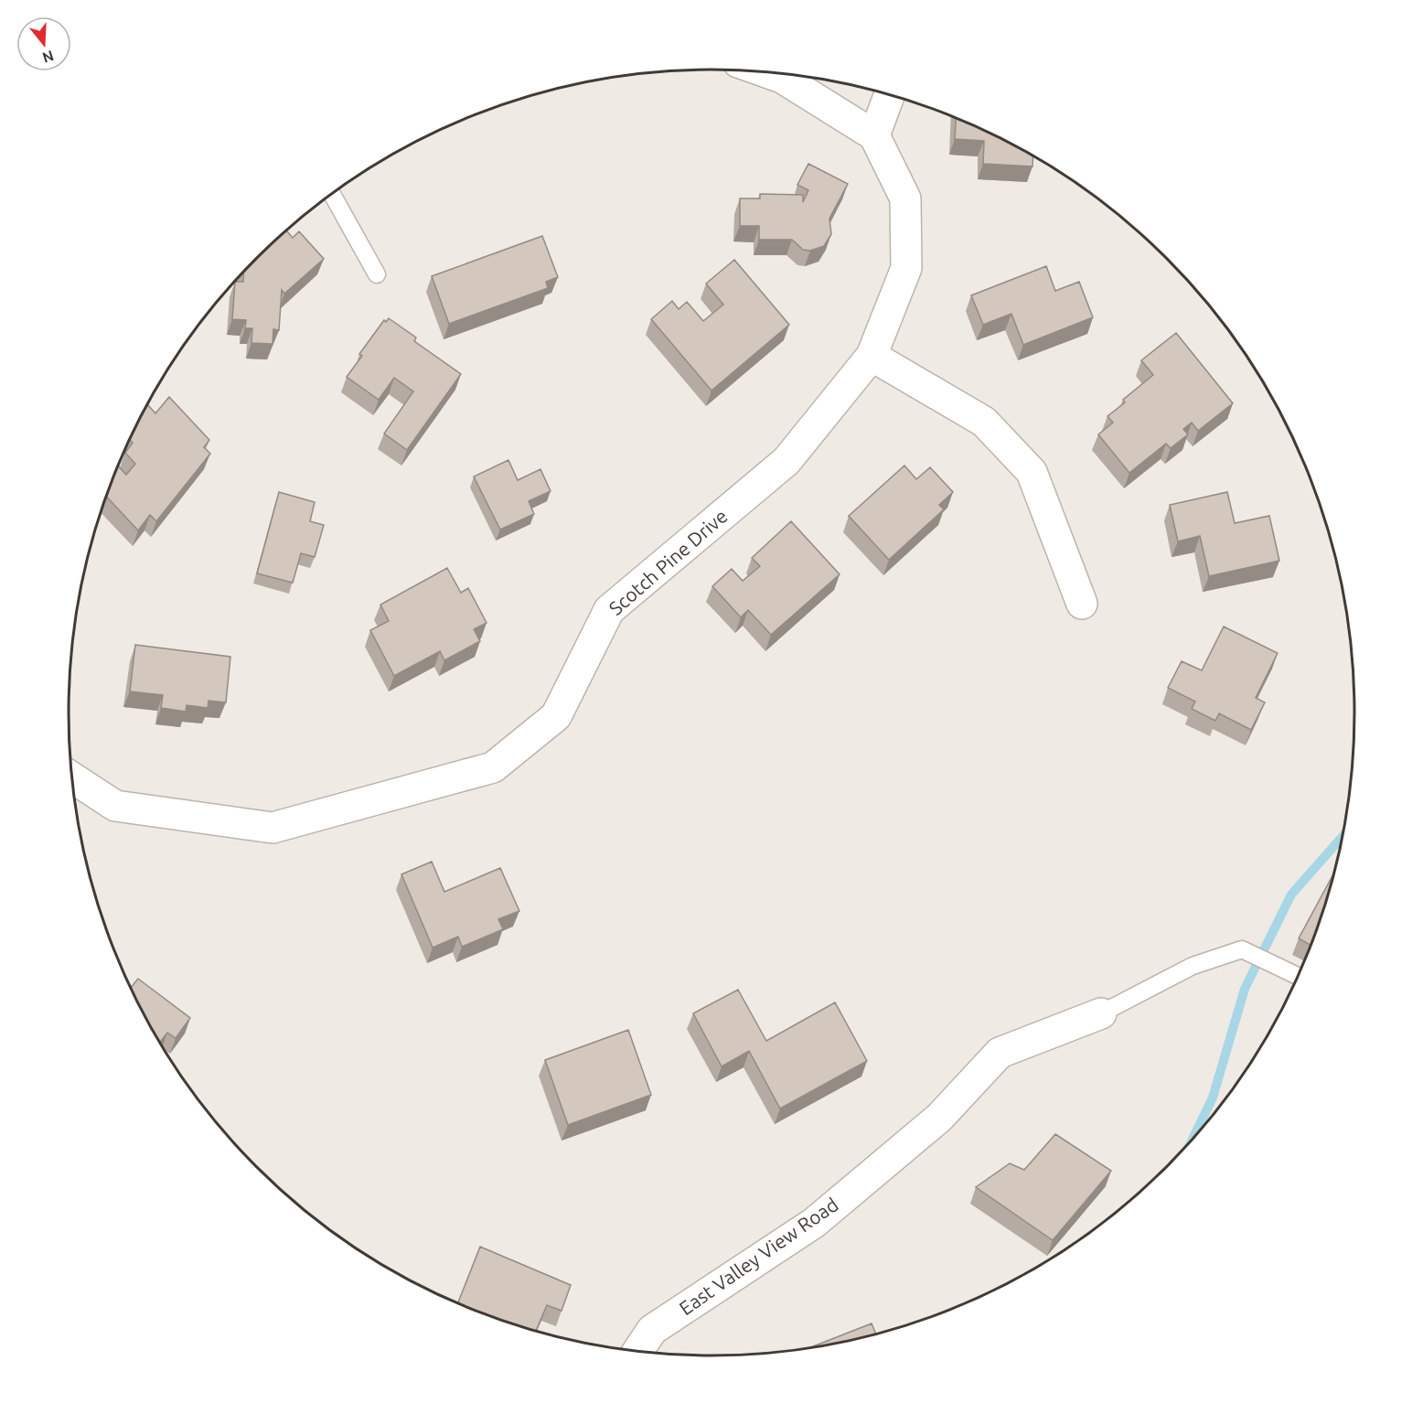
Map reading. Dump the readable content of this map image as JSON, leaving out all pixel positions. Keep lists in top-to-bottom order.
{
  "streets": {
    "street": ["Scotch Pine Drive", "East Valley View Road"]
  },
  "north": "bottom"
}
